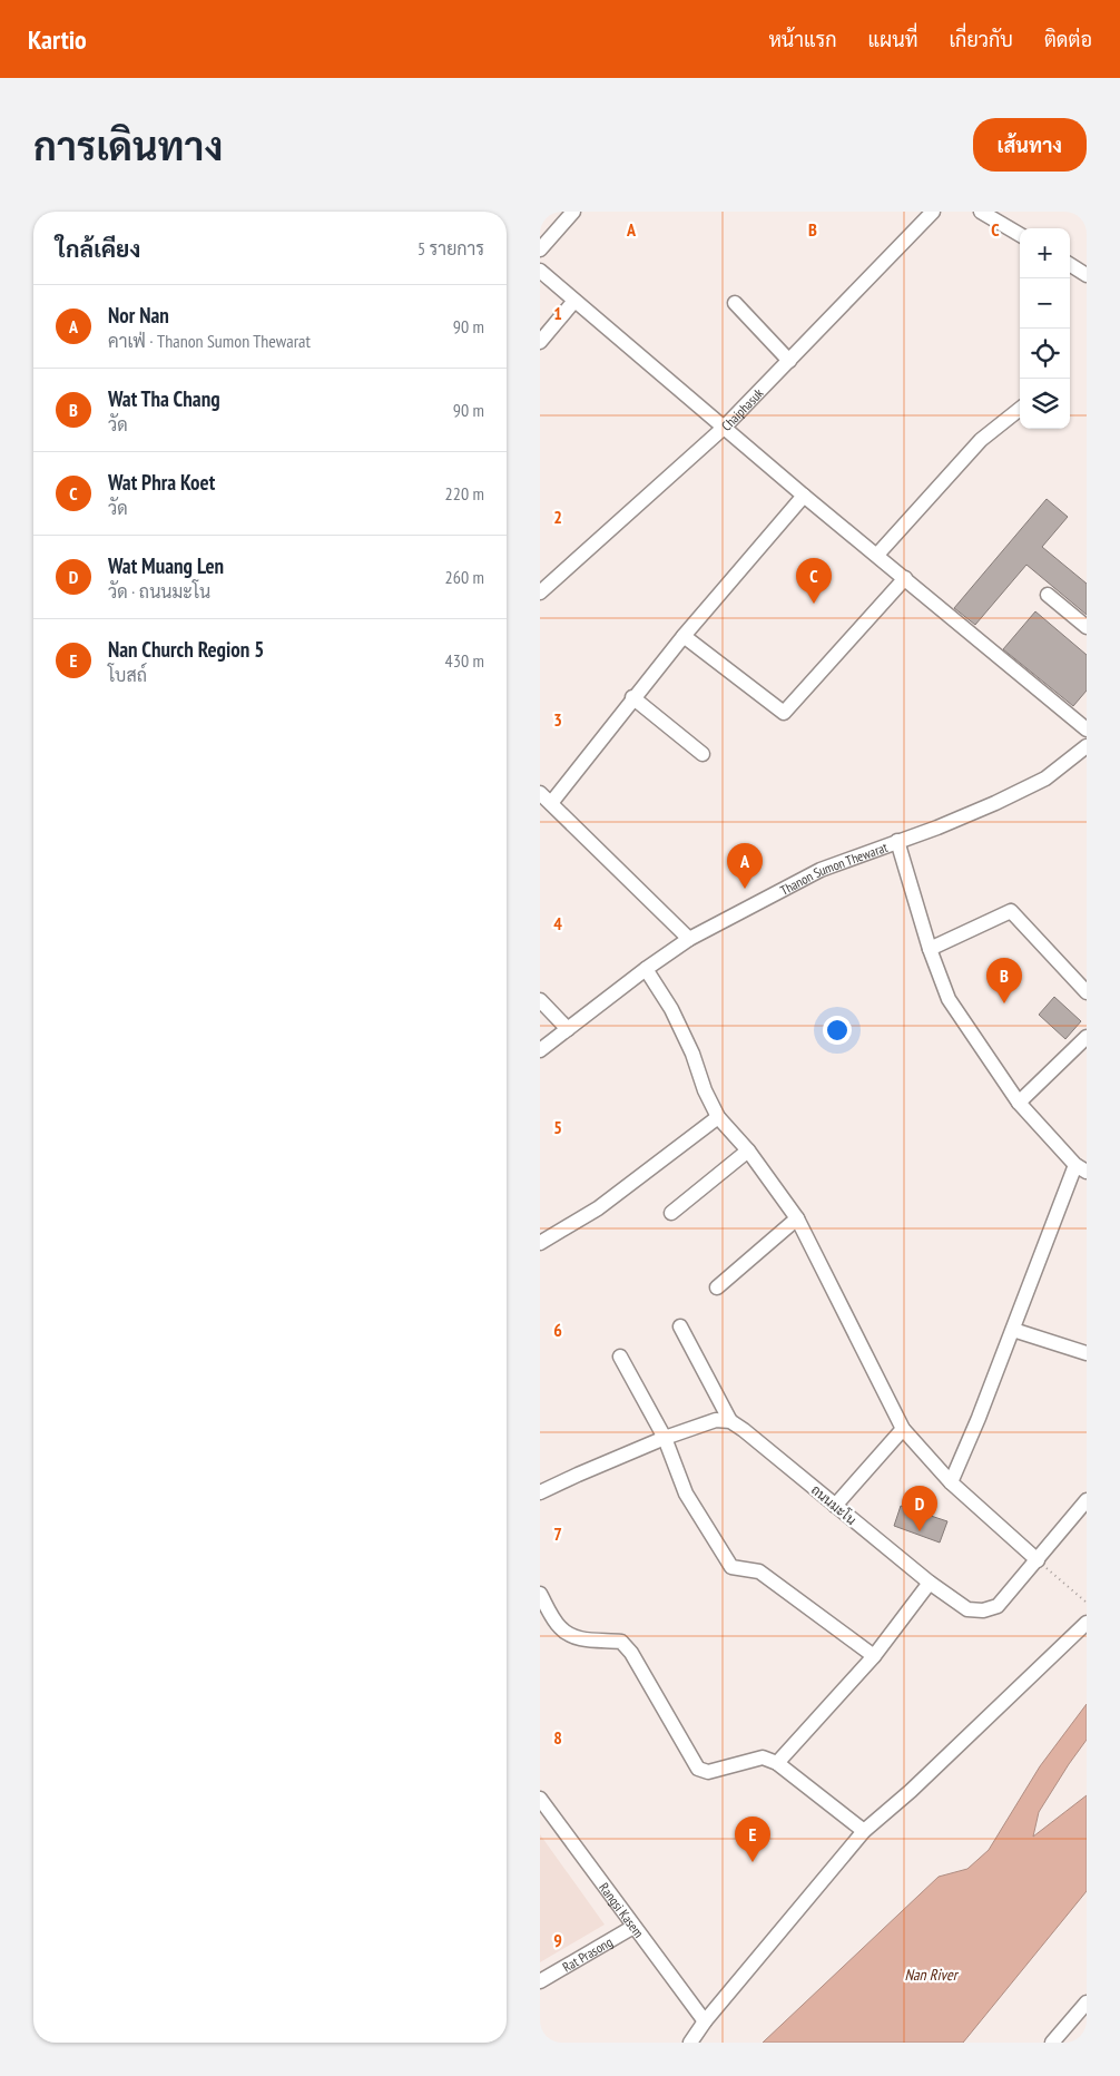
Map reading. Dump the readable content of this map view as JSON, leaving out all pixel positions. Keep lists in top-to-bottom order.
{
  "streets": {
    "street": [
      "Chaiphasuk",
      "Thanon Sumon Thewarat",
      "ถนนมะโน",
      "Rangsi Kasem",
      "Rat Prasong"
    ]
  },
  "crossings": [
    ["Rangsi Kasem", "Rat Prasong"]
  ],
  "water": ["Nan River"],
  "page": {
    "header": "Kartio",
    "nav": [
      "หน้าแรก",
      "แผนที่",
      "เกี่ยวกับ",
      "ติดต่อ"
    ],
    "buttons": "เส้นทาง",
    "title": "การเดินทาง",
    "heading": ["ใกล้เคียง", "5 รายการ"],
    "map_buttons": ["+", "−"],
    "list": [
      {
        "mark": "A",
        "name": "Nor Nan",
        "note": "คาเฟ่ · Thanon Sumon Thewarat",
        "value": "90 m"
      },
      {
        "mark": "B",
        "name": "Wat Tha Chang",
        "note": "วัด",
        "value": "90 m"
      },
      {
        "mark": "C",
        "name": "Wat Phra Koet",
        "note": "วัด",
        "value": "220 m"
      },
      {
        "mark": "D",
        "name": "Wat Muang Len",
        "note": "วัด · ถนนมะโน",
        "value": "260 m"
      },
      {
        "mark": "E",
        "name": "Nan Church Region 5",
        "note": "โบสถ์",
        "value": "430 m"
      }
    ],
    "pins": [
      "C",
      "A",
      "B",
      "D",
      "E"
    ]
  },
  "grid": {
    "columns": ["A", "B", "C"],
    "rows": [
      "1",
      "2",
      "3",
      "4",
      "5",
      "6",
      "7",
      "8",
      "9"
    ]
  }
}
